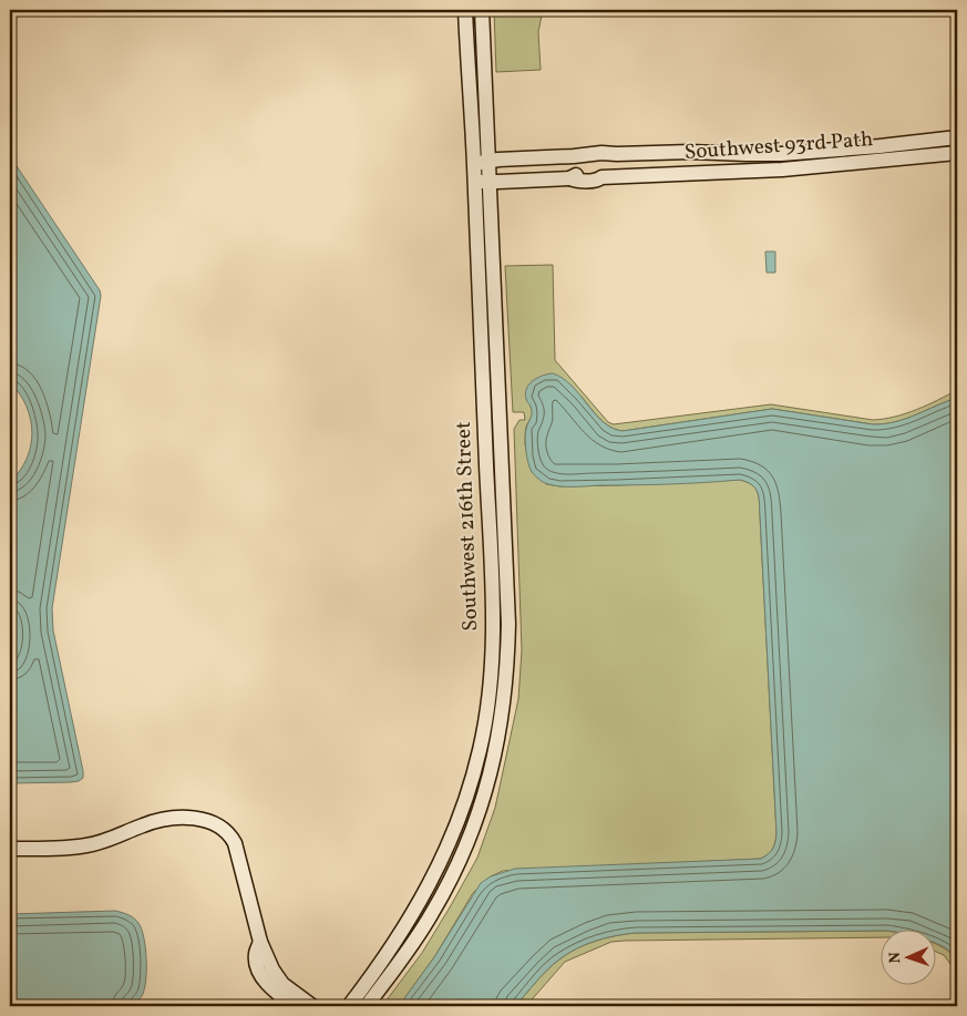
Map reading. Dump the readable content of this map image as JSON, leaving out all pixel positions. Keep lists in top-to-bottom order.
{
  "streets": {
    "street": ["Southwest 93rd Path", "Southwest 216th Street"]
  },
  "crossings": [
    ["Southwest 93rd Path", "Southwest 216th Street"]
  ],
  "north": "left"
}
